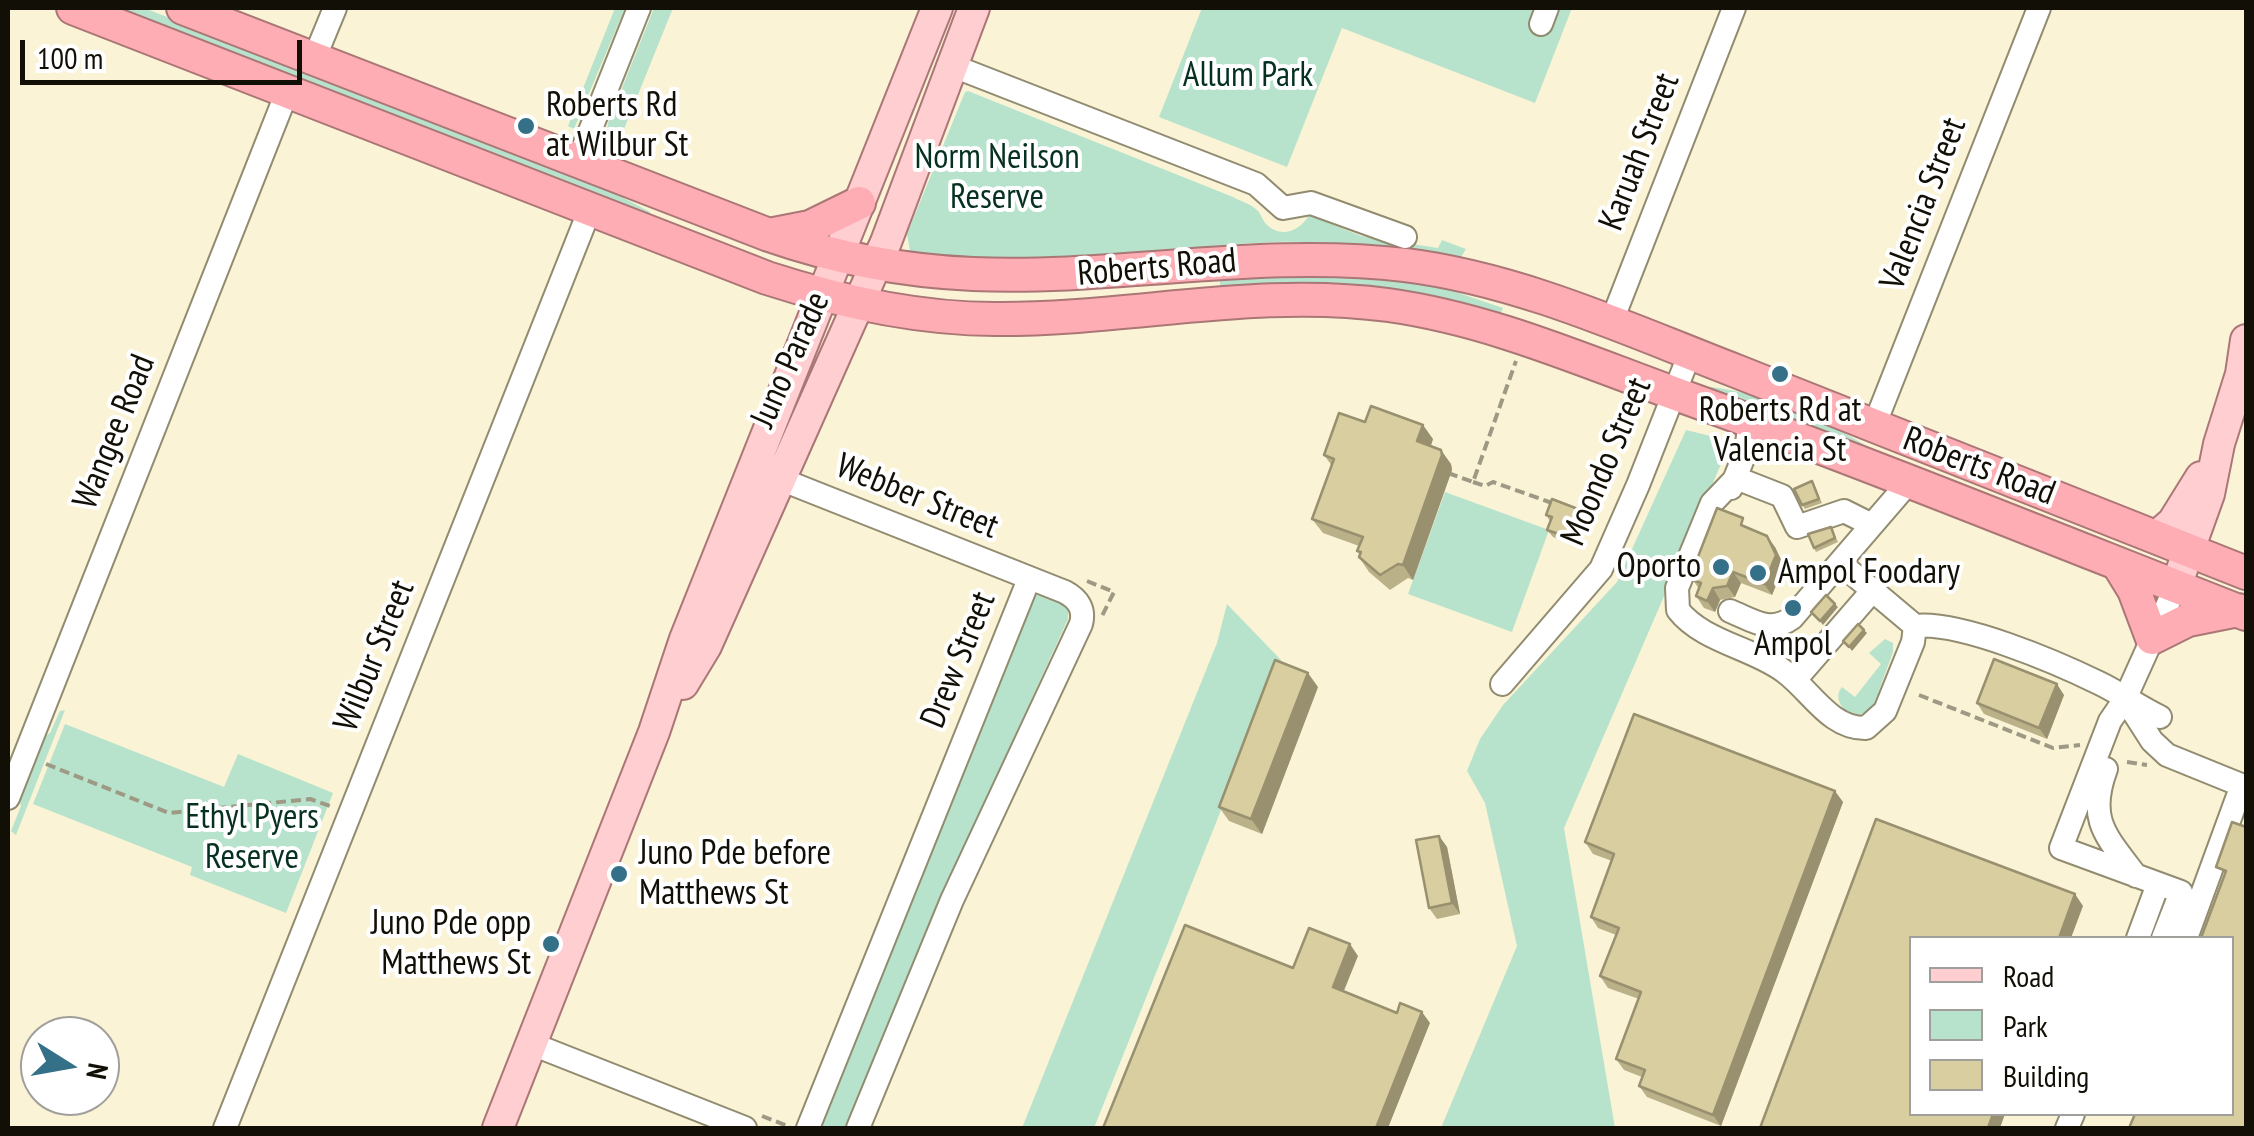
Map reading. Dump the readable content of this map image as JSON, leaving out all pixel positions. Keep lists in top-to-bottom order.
{
  "streets": {
    "highway": ["Roberts Road"],
    "main road": ["Juno Parade"],
    "street": [
      "Karuah Street",
      "Valencia Street",
      "Wangee Road",
      "Moondo Street",
      "Webber Street",
      "Wilbur Street",
      "Drew Street"
    ]
  },
  "crossings": [
    ["Karuah Street", "Roberts Road"],
    ["Valencia Street", "Roberts Road"],
    ["Roberts Road", "Juno Parade"],
    ["Roberts Road", "Wangee Road"],
    ["Roberts Road", "Moondo Street"],
    ["Roberts Road", "Wilbur Street"],
    ["Juno Parade", "Webber Street"],
    ["Webber Street", "Drew Street"]
  ],
  "parks": ["Allum Park", "Norm Neilson Reserve", "Ethyl Pyers Reserve"],
  "places": [
    "Roberts Rd at Wilbur St",
    "Roberts Rd at Valencia St",
    "Oporto",
    "Ampol Foodary",
    "Ampol",
    "Juno Pde before Matthews St",
    "Juno Pde opp Matthews St"
  ],
  "legend": ["Road", "Park", "Building"],
  "scale_bar": "100 m",
  "north": "right"
}
